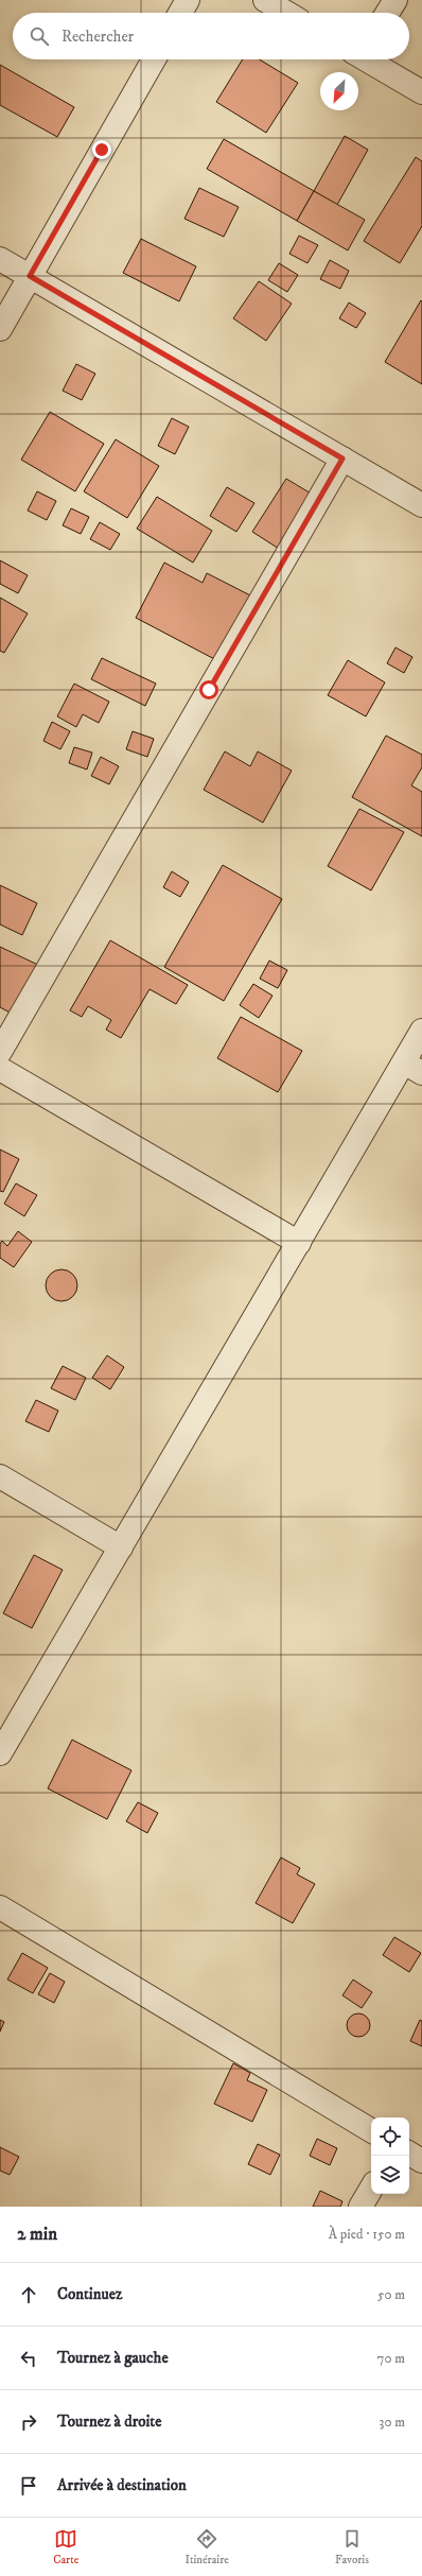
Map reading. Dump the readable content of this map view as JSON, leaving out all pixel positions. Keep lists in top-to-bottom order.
{
  "north": "bottom left",
  "page": {
    "search": "Rechercher",
    "heading": ["2 min", "À pied · 150 m"],
    "list": [
      ["Continuez", "50 m"],
      ["Tournez à gauche", "70 m"],
      ["Tournez à droite", "30 m"],
      "Arrivée à destination"
    ],
    "nav": ["Carte", "Itinéraire", "Favoris"]
  }
}
